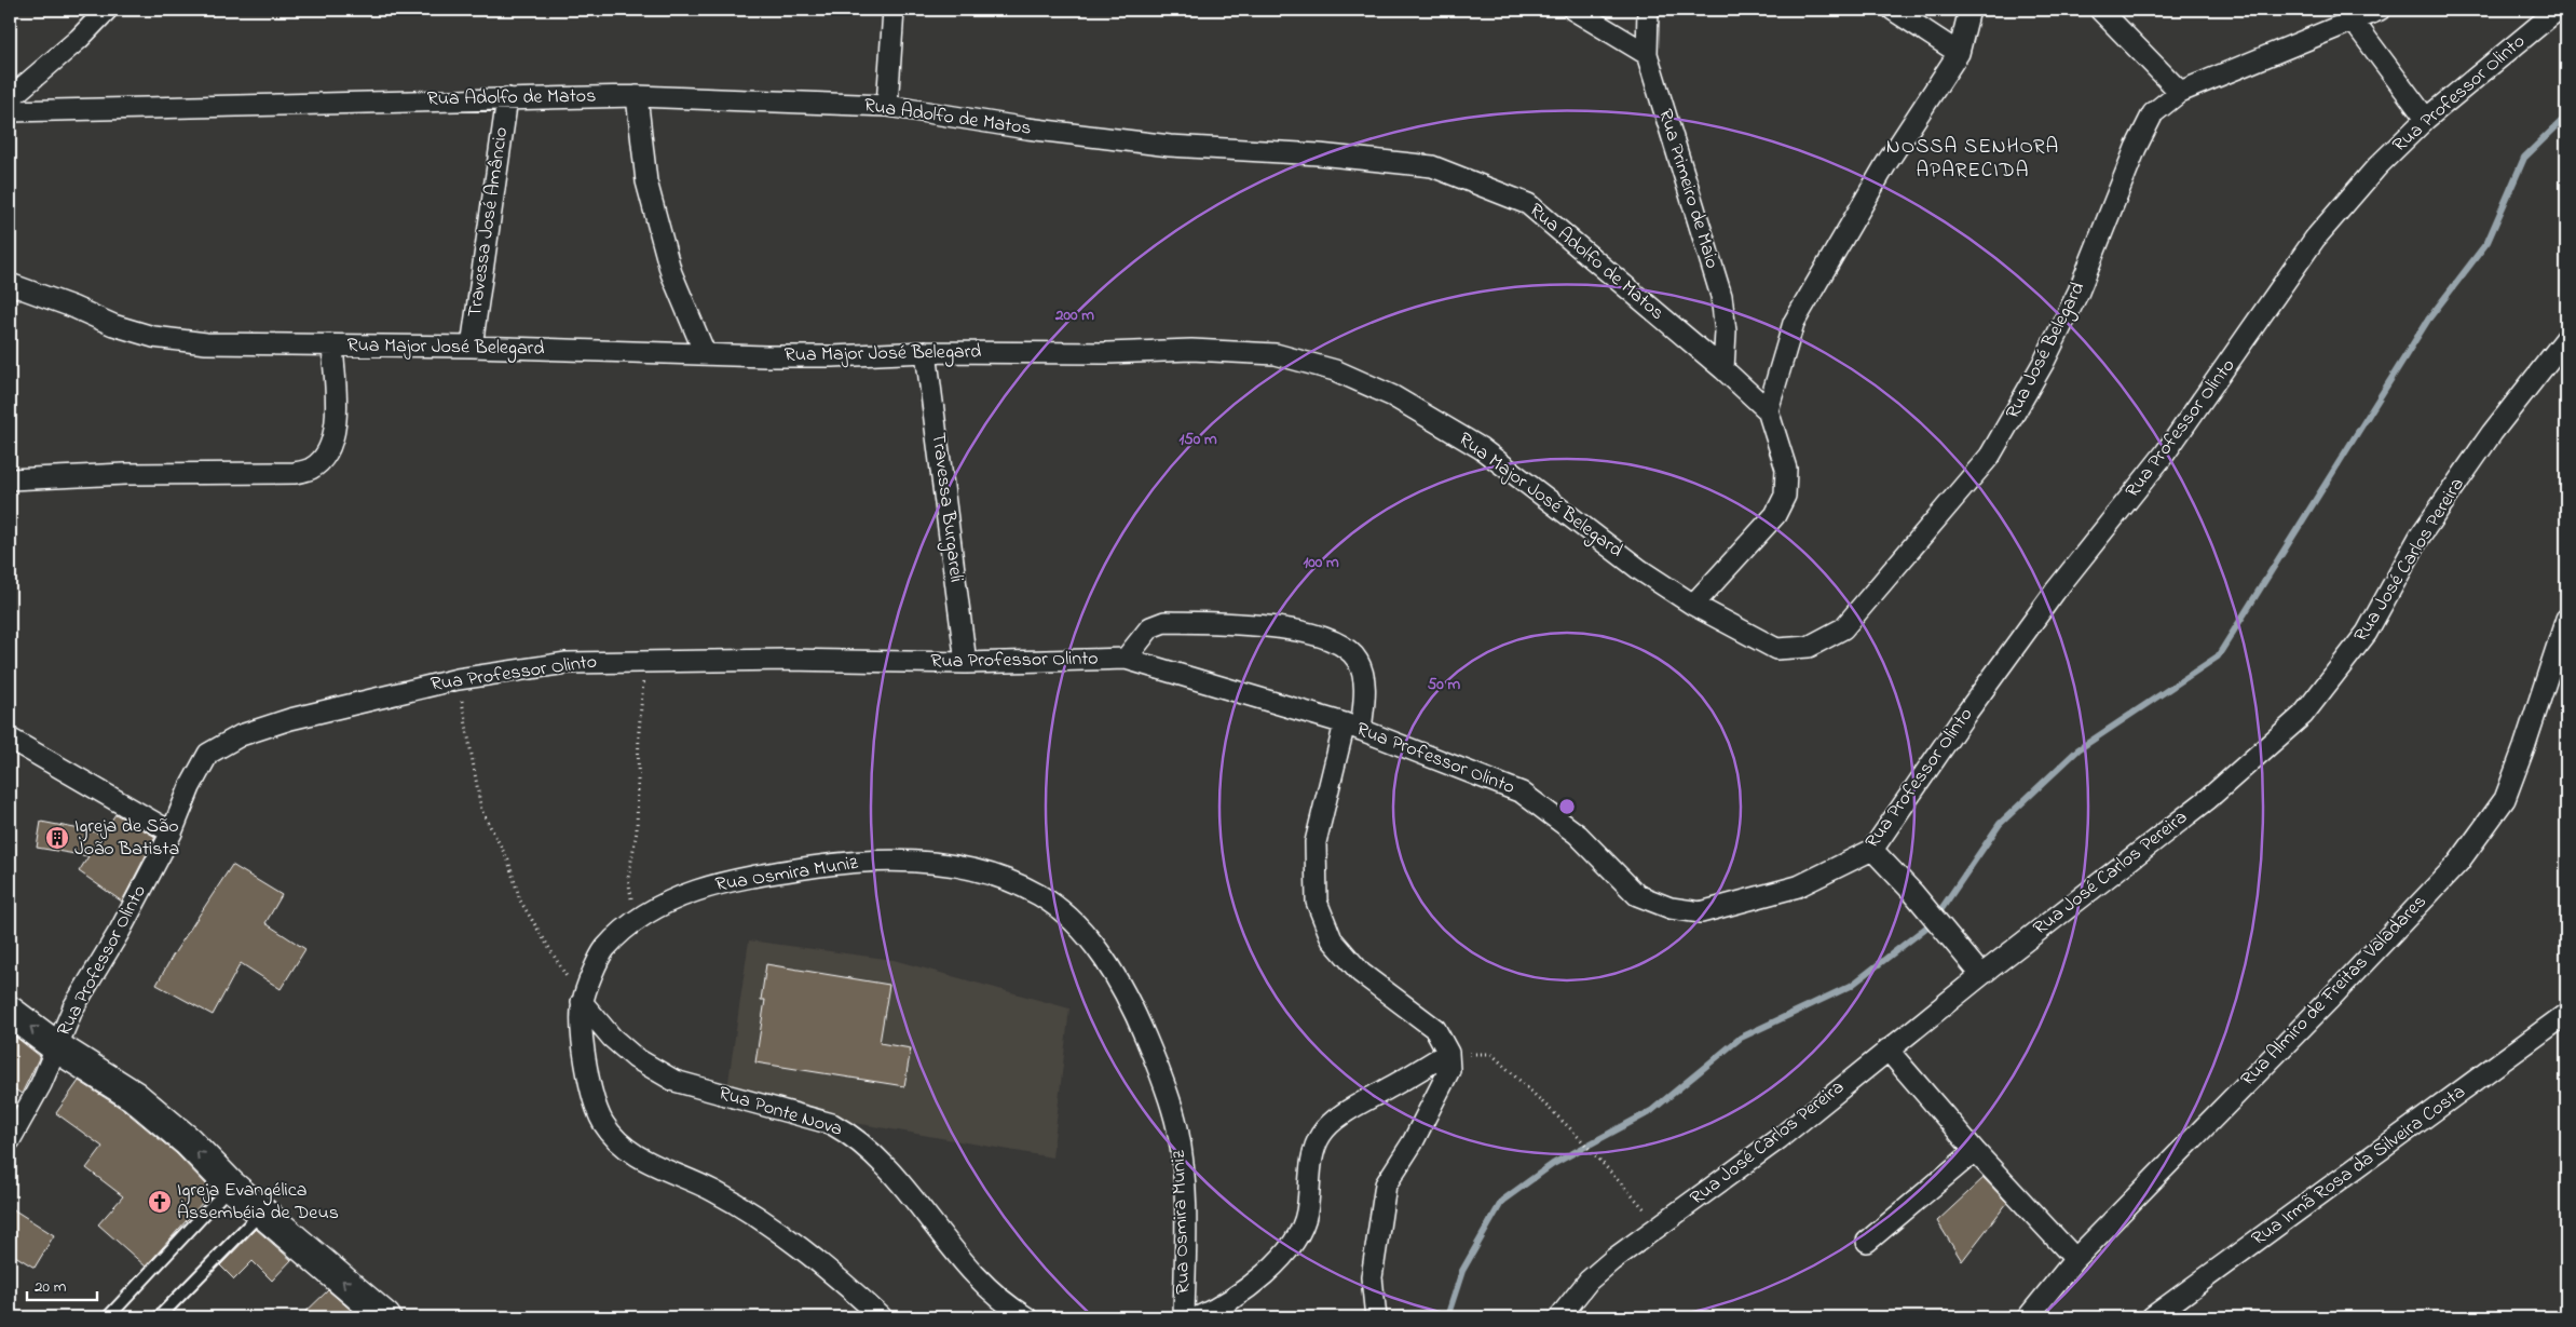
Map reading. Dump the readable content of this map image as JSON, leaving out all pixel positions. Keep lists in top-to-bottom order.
{
  "streets": {
    "street": [
      "Rua Professor Olinto",
      "Rua Adolfo de Matos",
      "Rua Primeiro de Maio",
      "Travessa José Amâncio",
      "Rua Major José Belegard",
      "Rua José Belegard",
      "Travessa Burgareli",
      "Rua José Carlos Pereira",
      "Rua Osmira Muniz",
      "Rua Almiro de Freitas Valadares",
      "Rua Ponte Nova",
      "Rua Irmã Rosa da Silveira Costa"
    ]
  },
  "crossings": [
    ["Rua Professor Olinto", "Travessa Burgareli"],
    ["Rua Adolfo de Matos", "Rua Primeiro de Maio"],
    ["Rua Adolfo de Matos", "Travessa José Amâncio"],
    ["Rua Adolfo de Matos", "Rua Major José Belegard"],
    ["Rua Adolfo de Matos", "Rua José Belegard"],
    ["Travessa José Amâncio", "Rua Major José Belegard"],
    ["Rua Major José Belegard", "Rua José Belegard"],
    ["Rua Major José Belegard", "Travessa Burgareli"],
    ["Rua Osmira Muniz", "Rua Ponte Nova"]
  ],
  "districts": ["NOSSA SENHORA APARECIDA"],
  "places": {
    "building": ["Igreja de São João Batista"],
    "church": ["Igreja Evangélica Assembéia de Deus"]
  },
  "scale_bar": "20 m",
  "rings": [
    "200 m",
    "150 m",
    "100 m",
    "50 m"
  ]
}
